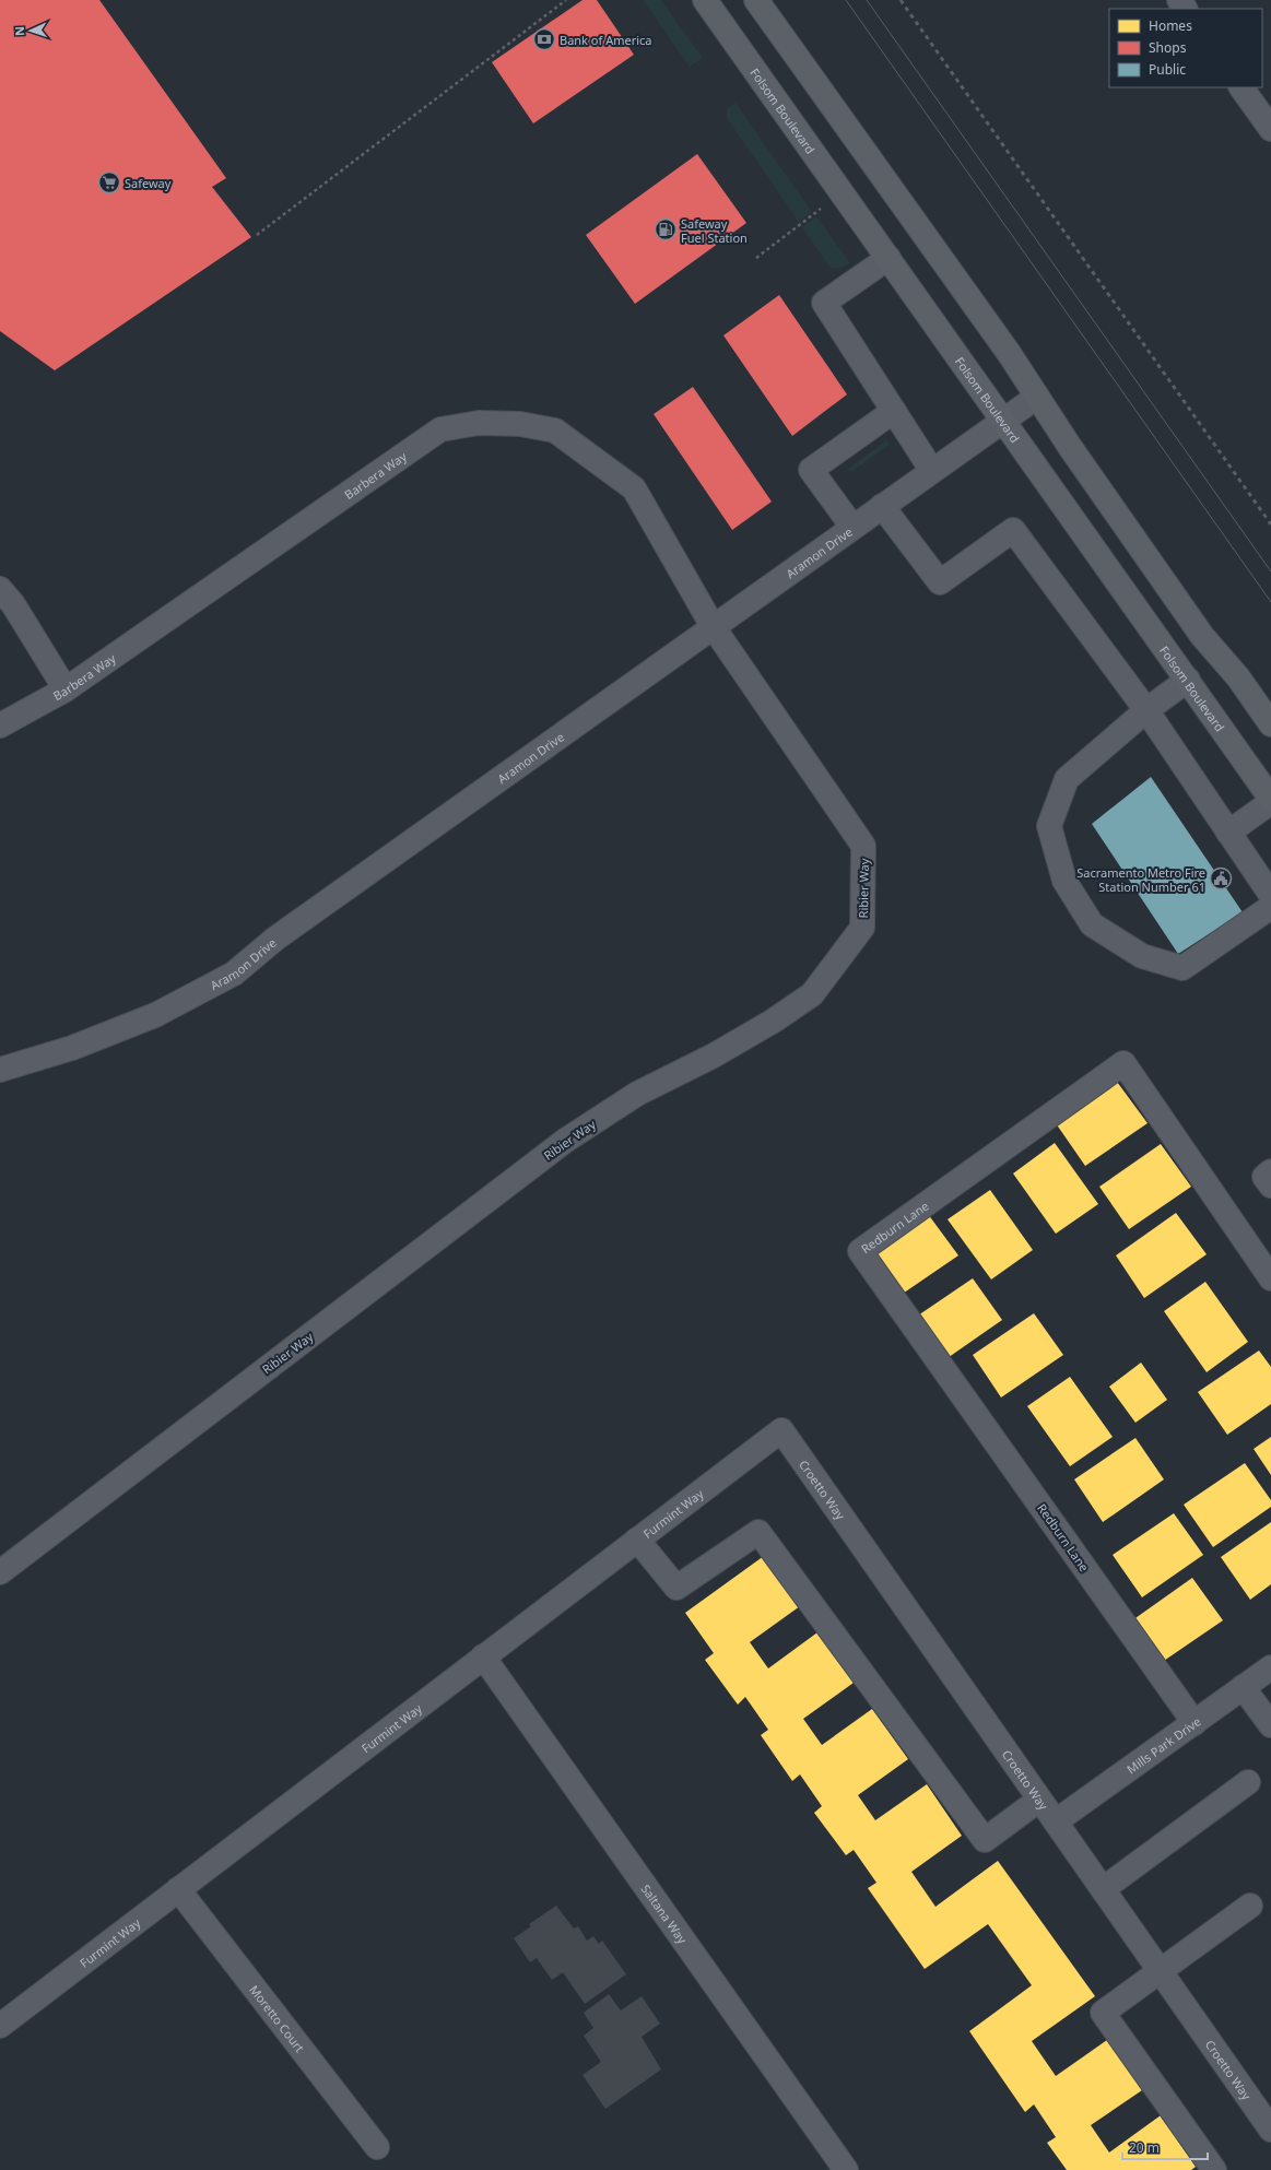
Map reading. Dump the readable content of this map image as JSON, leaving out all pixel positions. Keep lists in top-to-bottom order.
{
  "streets": {
    "main road": ["Folsom Boulevard"],
    "street": [
      "Barbera Way",
      "Aramon Drive",
      "Ribier Way",
      "Redburn Lane",
      "Croetto Way",
      "Furmint Way",
      "Mills Park Drive",
      "Saltana Way",
      "Moretto Court"
    ]
  },
  "crossings": [
    ["Folsom Boulevard", "Aramon Drive"],
    ["Barbera Way", "Aramon Drive"],
    ["Barbera Way", "Ribier Way"],
    ["Aramon Drive", "Ribier Way"],
    ["Redburn Lane", "Mills Park Drive"],
    ["Croetto Way", "Furmint Way"],
    ["Croetto Way", "Mills Park Drive"],
    ["Furmint Way", "Saltana Way"],
    ["Furmint Way", "Moretto Court"]
  ],
  "places": {
    "bank": ["Bank of America"],
    "supermarket": ["Safeway"],
    "fuel station": ["Safeway Fuel Station"],
    "public building": ["Sacramento Metro Fire Station Number 61"]
  },
  "legend": ["Homes", "Shops", "Public"],
  "scale_bar": "20 m",
  "north": "left"
}
